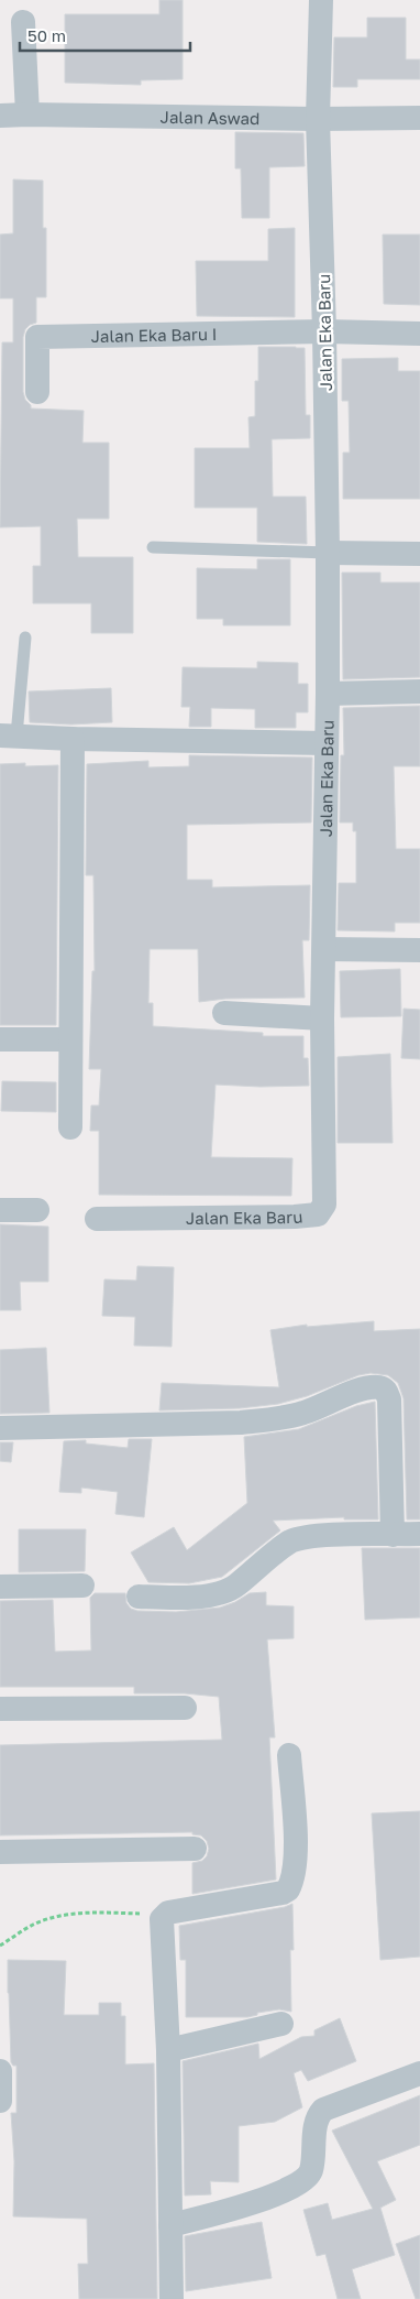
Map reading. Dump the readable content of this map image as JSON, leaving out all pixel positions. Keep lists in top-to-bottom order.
{
  "streets": {
    "street": ["Jalan Aswad", "Jalan Eka Baru", "Jalan Eka Baru I"]
  },
  "crossings": [
    ["Jalan Aswad", "Jalan Eka Baru"],
    ["Jalan Eka Baru", "Jalan Eka Baru I"]
  ],
  "scale_bar": "50 m"
}
